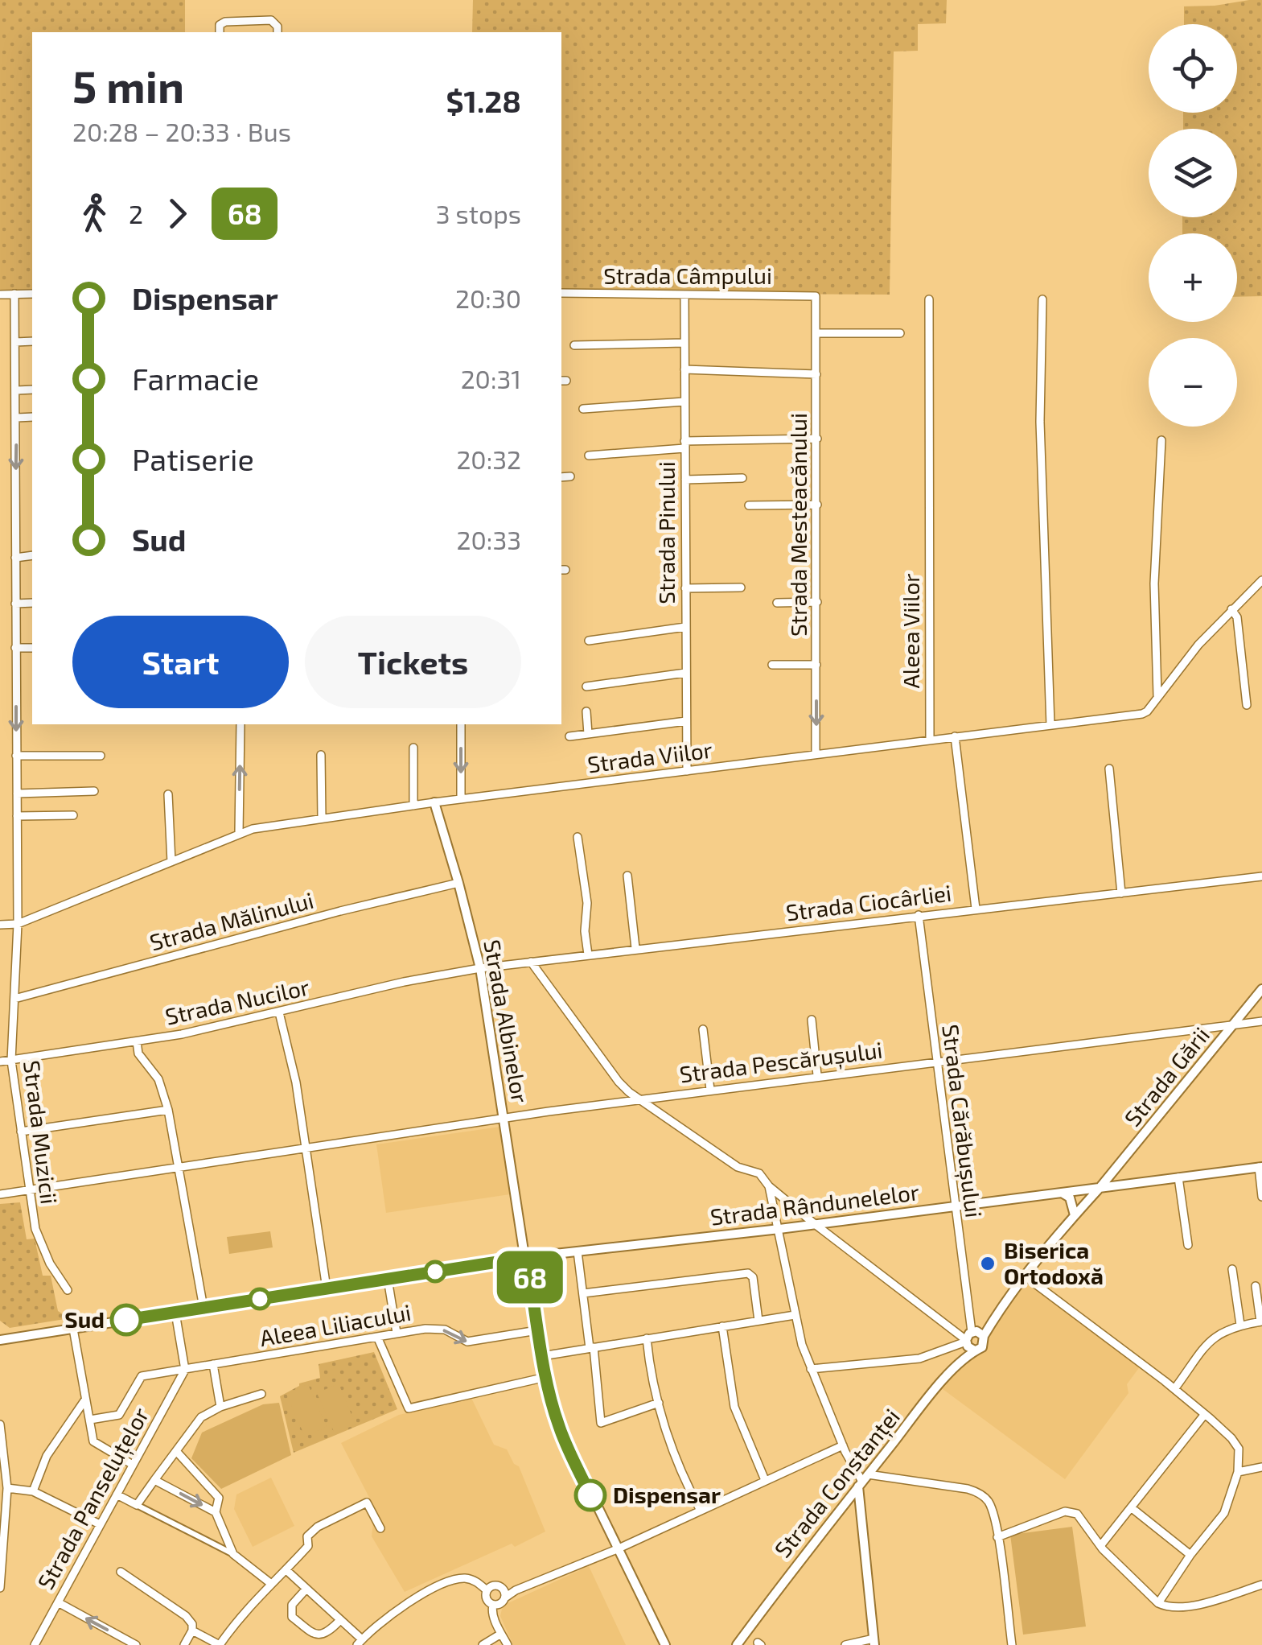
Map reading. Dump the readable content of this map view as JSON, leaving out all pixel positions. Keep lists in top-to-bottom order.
{
  "streets": {
    "street": [
      "Strada Câmpului",
      "Strada Mesteacănului",
      "Strada Pinului",
      "Aleea Viilor",
      "Strada Viilor",
      "Strada Ciocârliei",
      "Strada Mălinului",
      "Strada Nucilor",
      "Strada Albinelor",
      "Strada Pescărușului",
      "Strada Gării",
      "Strada Cărăbușului",
      "Strada Muzicii",
      "Strada Rândunelelor",
      "Aleea Liliacului",
      "Strada Constanței",
      "Strada Panseluțelor"
    ]
  },
  "crossings": [
    ["Strada Câmpului", "Strada Mesteacănului"],
    ["Strada Câmpului", "Strada Pinului"],
    ["Strada Mesteacănului", "Strada Viilor"],
    ["Strada Pinului", "Strada Viilor"],
    ["Aleea Viilor", "Strada Viilor"],
    ["Strada Viilor", "Strada Albinelor"],
    ["Strada Viilor", "Strada Muzicii"],
    ["Strada Ciocârliei", "Strada Nucilor"],
    ["Strada Ciocârliei", "Strada Albinelor"],
    ["Strada Ciocârliei", "Strada Cărăbușului"],
    ["Strada Mălinului", "Strada Albinelor"],
    ["Strada Mălinului", "Strada Muzicii"],
    ["Strada Nucilor", "Strada Albinelor"],
    ["Strada Nucilor", "Strada Muzicii"],
    ["Strada Albinelor", "Strada Pescărușului"],
    ["Strada Albinelor", "Strada Rândunelelor"],
    ["Strada Pescărușului", "Strada Gării"],
    ["Strada Pescărușului", "Strada Cărăbușului"],
    ["Strada Pescărușului", "Strada Muzicii"],
    ["Strada Gării", "Strada Rândunelelor"],
    ["Strada Cărăbușului", "Strada Rândunelelor"],
    ["Strada Cărăbușului", "Strada Constanței"],
    ["Aleea Liliacului", "Strada Panseluțelor"]
  ],
  "places": ["Biserica Ortodoxă", "Sud", "Dispensar"],
  "lines": ["bus line 68"],
  "page": {
    "on_map": "68",
    "map_buttons": ["+", "−"],
    "heading": ["5 min", "20:28 – 20:33 · Bus", "$1.28"],
    "legs": ["2", "68", "3 stops"],
    "list": [
      {
        "name": "Dispensar",
        "value": "20:30"
      },
      {
        "name": "Farmacie",
        "value": "20:31"
      },
      {
        "name": "Patiserie",
        "value": "20:32"
      },
      {
        "name": "Sud",
        "value": "20:33"
      }
    ],
    "buttons": ["Start", "Tickets"]
  }
}
